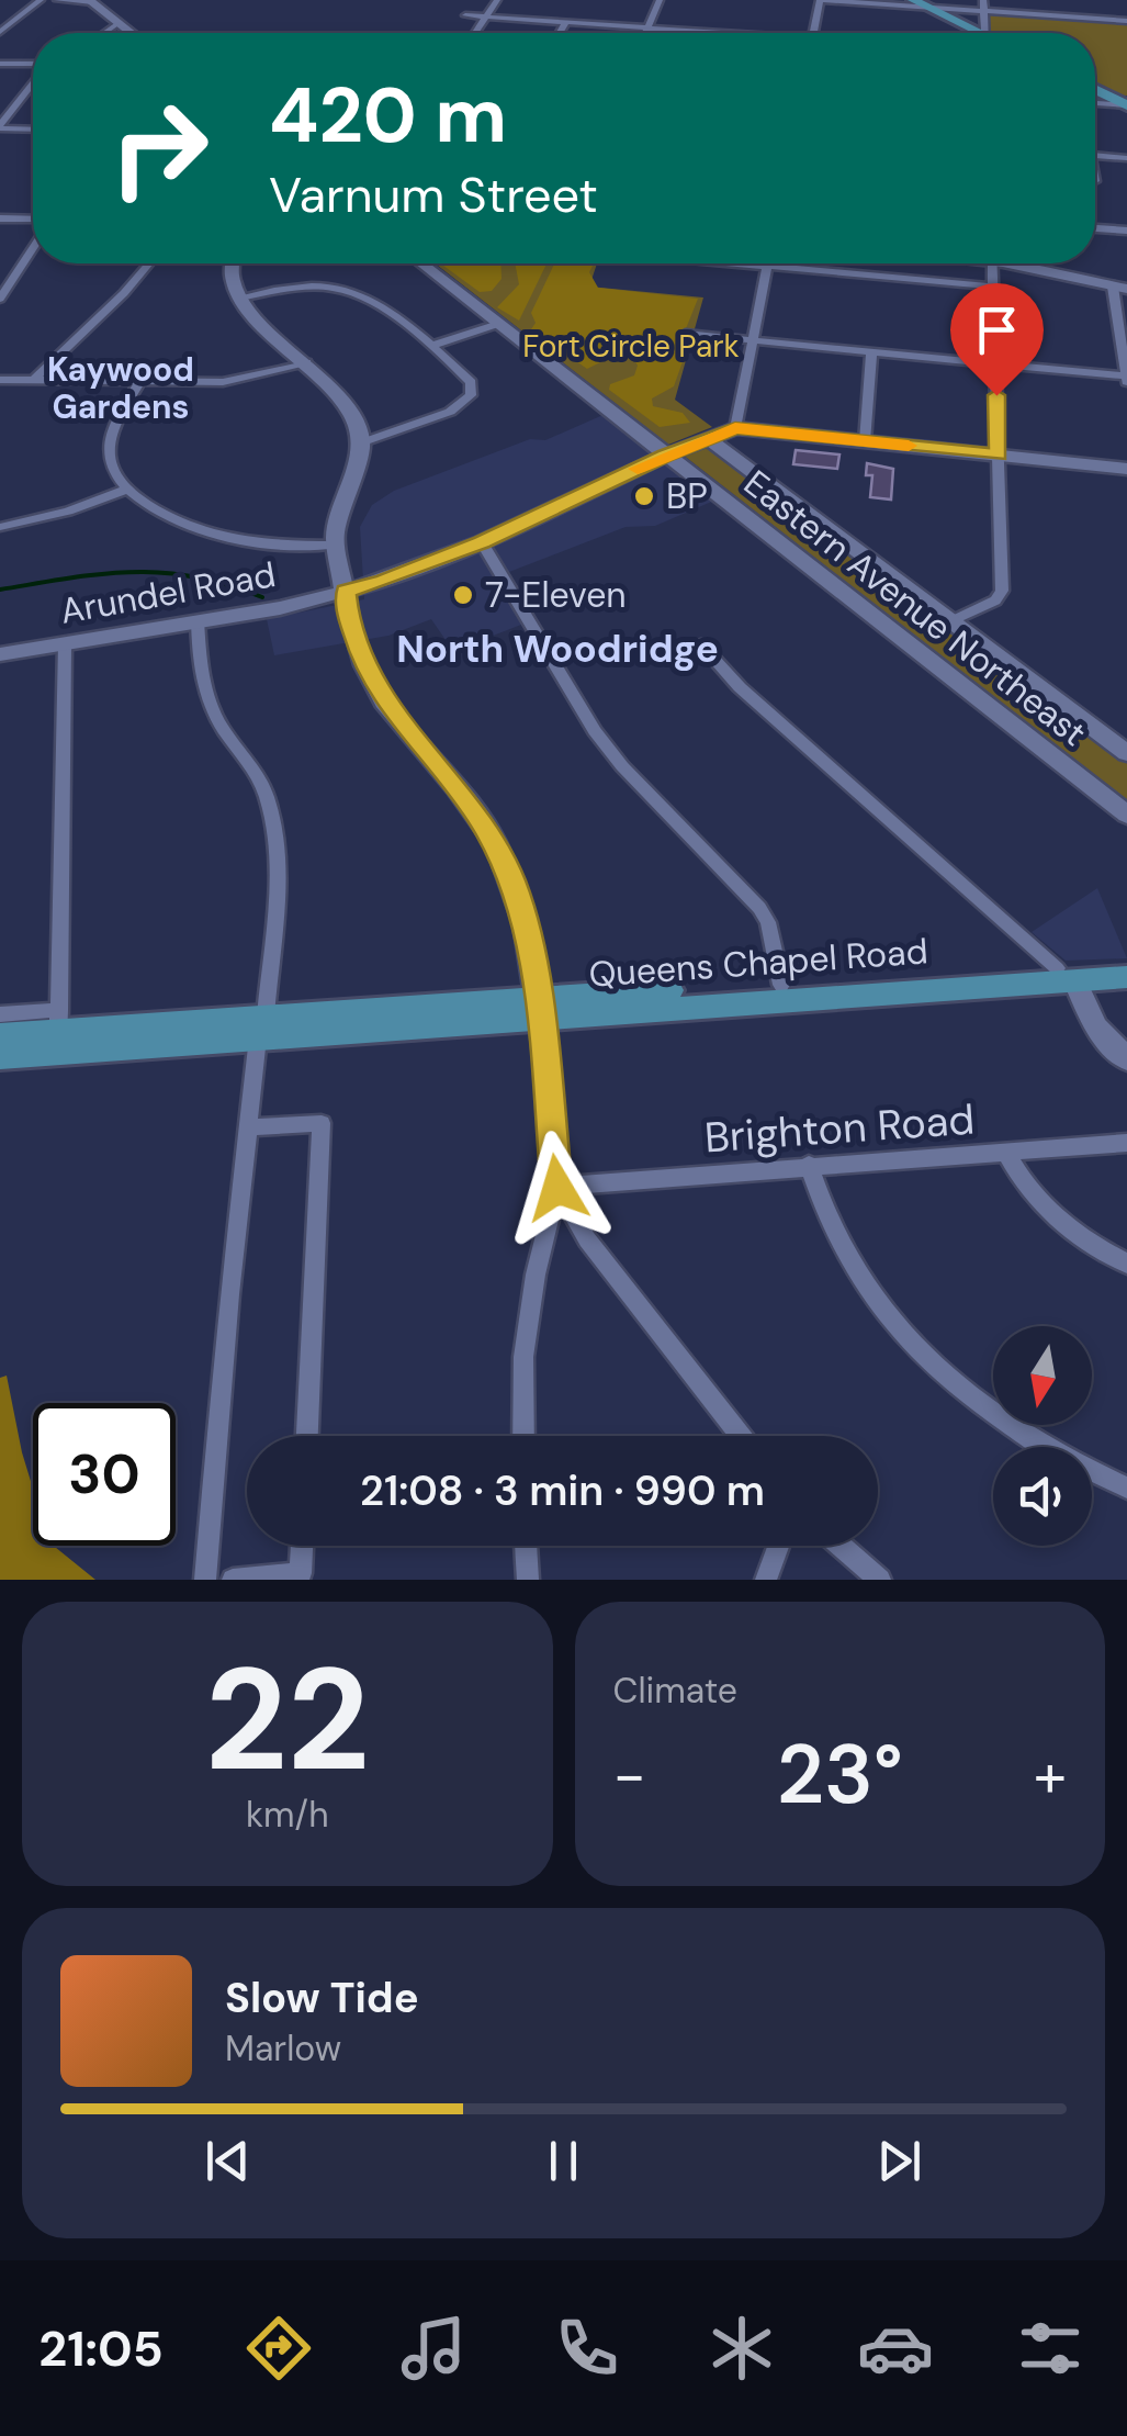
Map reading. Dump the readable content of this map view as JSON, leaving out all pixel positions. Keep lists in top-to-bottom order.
{
  "streets": {
    "main road": ["Queens Chapel Road"],
    "street": ["Arundel Road", "Eastern Avenue Northeast", "Brighton Road"]
  },
  "crossings": [
    ["Arundel Road", "Eastern Avenue Northeast"]
  ],
  "districts": ["Kaywood Gardens", "North Woodridge"],
  "parks": ["Fort Circle Park"],
  "places": ["BP", "7-Eleven"],
  "north": "bottom",
  "page": {
    "turn": ["420 m", "Varnum Street"],
    "limit": "30",
    "trip": "21:08 · 3 min · 990 m",
    "tile": [
      ["22", "km/h"],
      "Climate"
    ],
    "heat": ["−", "23°", "+"],
    "song": ["Slow Tide", "Marlow"],
    "tabs": "21:05"
  }
}
